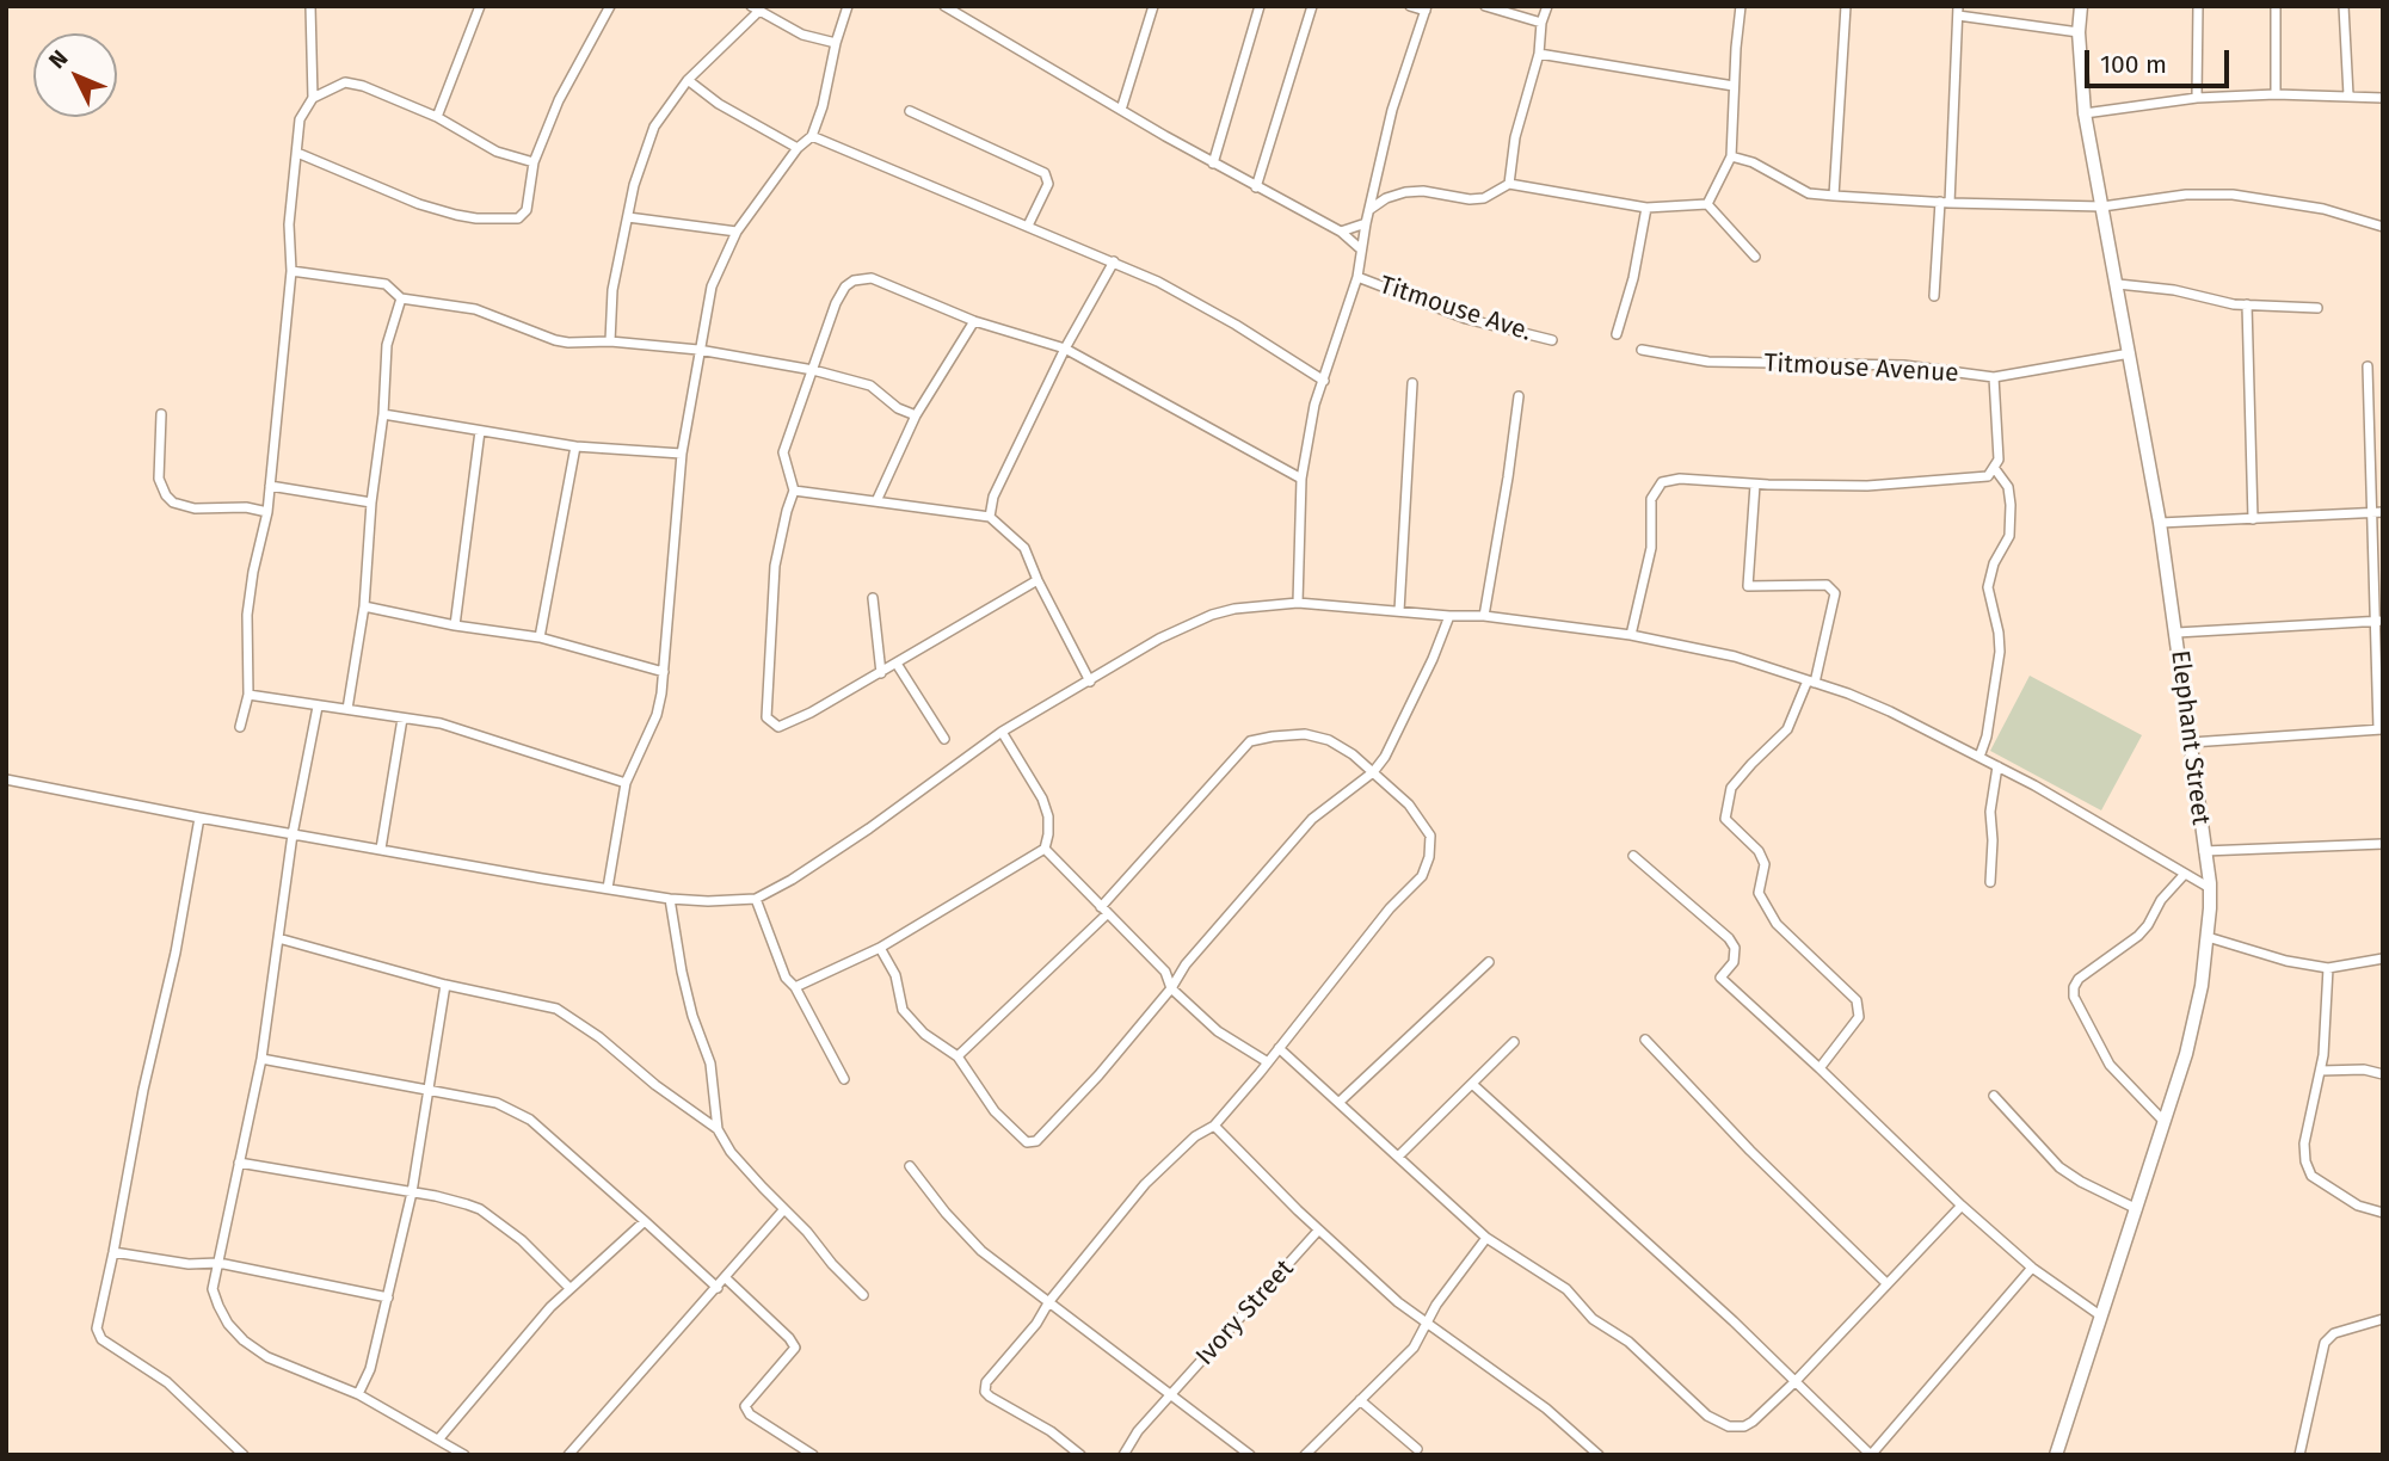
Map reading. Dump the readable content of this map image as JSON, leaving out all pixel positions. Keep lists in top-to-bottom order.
{
  "streets": {
    "main road": ["Elephant Street"],
    "street": ["Titmouse Ave.", "Titmouse Avenue", "Ivory Street"]
  },
  "crossings": [
    ["Titmouse Avenue", "Elephant Street"]
  ],
  "scale_bar": "100 m",
  "north": "top left"
}
